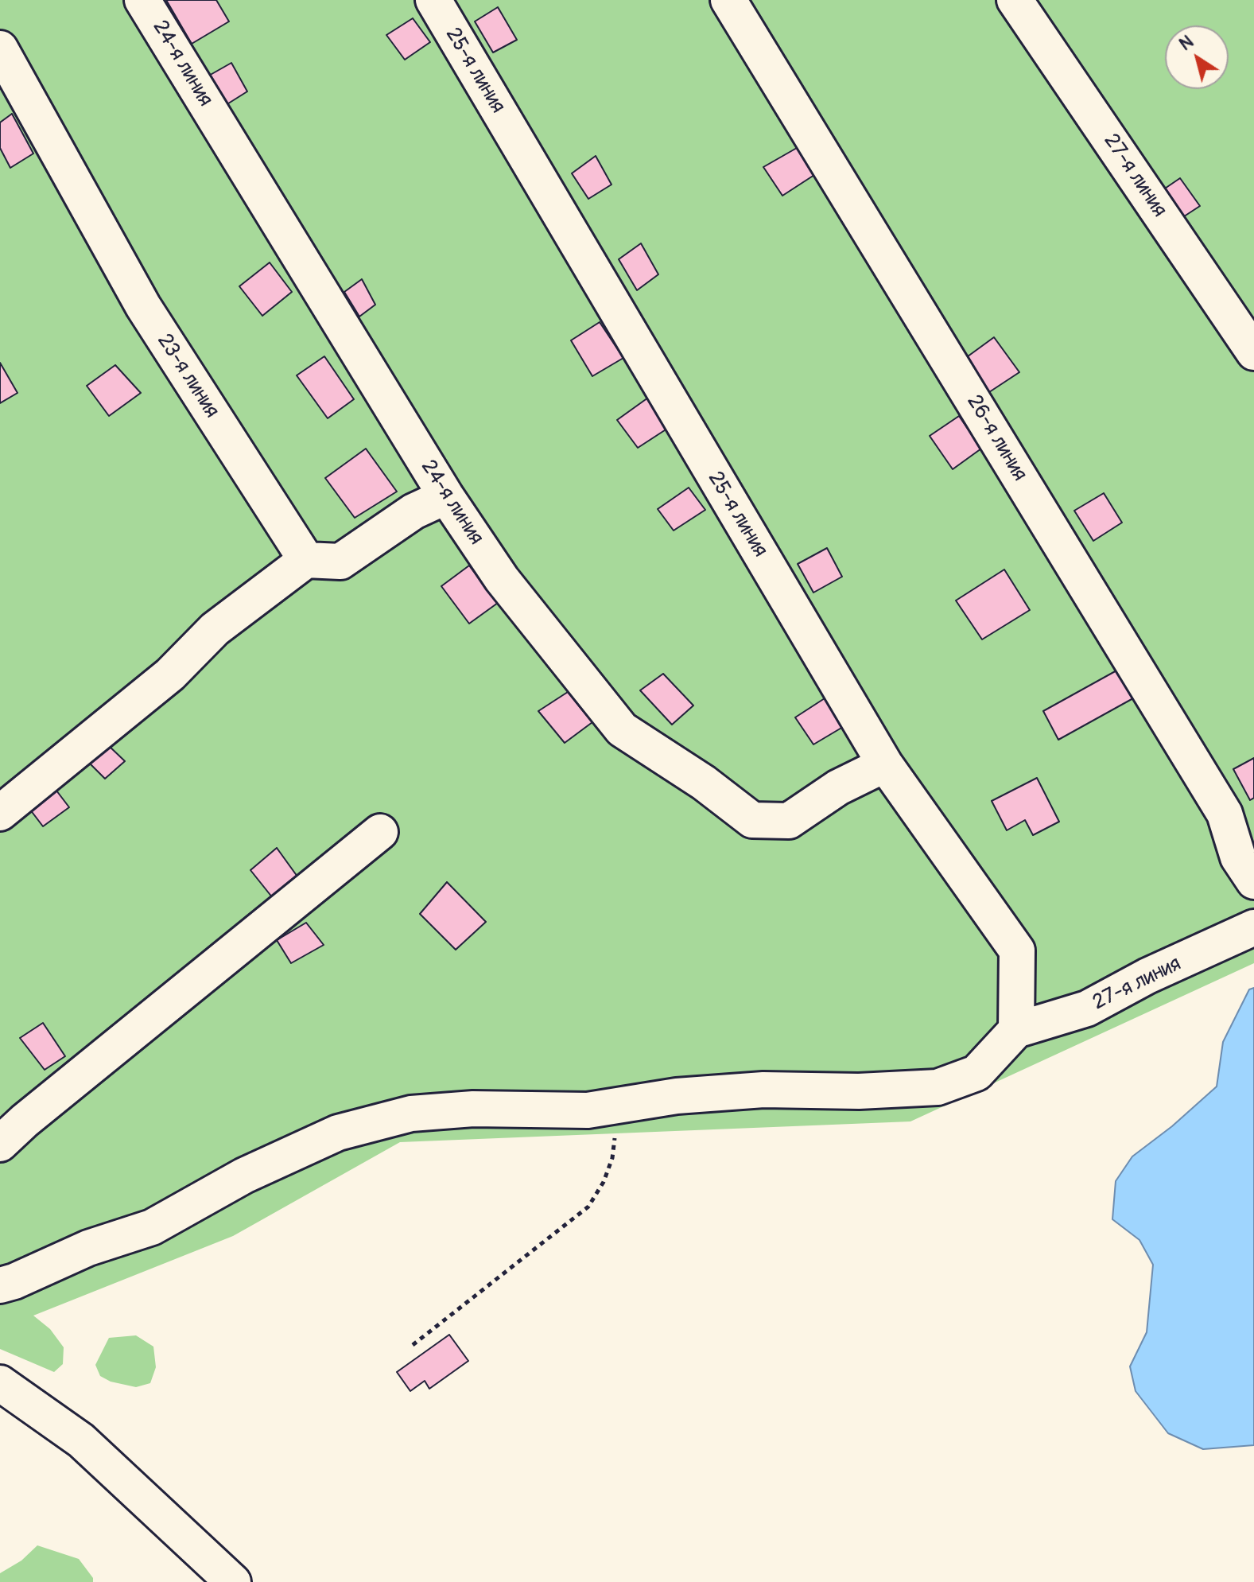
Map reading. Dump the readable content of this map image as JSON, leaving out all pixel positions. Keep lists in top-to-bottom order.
{
  "streets": {
    "street": [
      "24-я линия",
      "25-я линия",
      "27-я линия",
      "23-я линия",
      "26-я линия"
    ]
  },
  "crossings": [
    ["24-я линия", "25-я линия"],
    ["25-я линия", "27-я линия"]
  ],
  "north": "top left"
}
